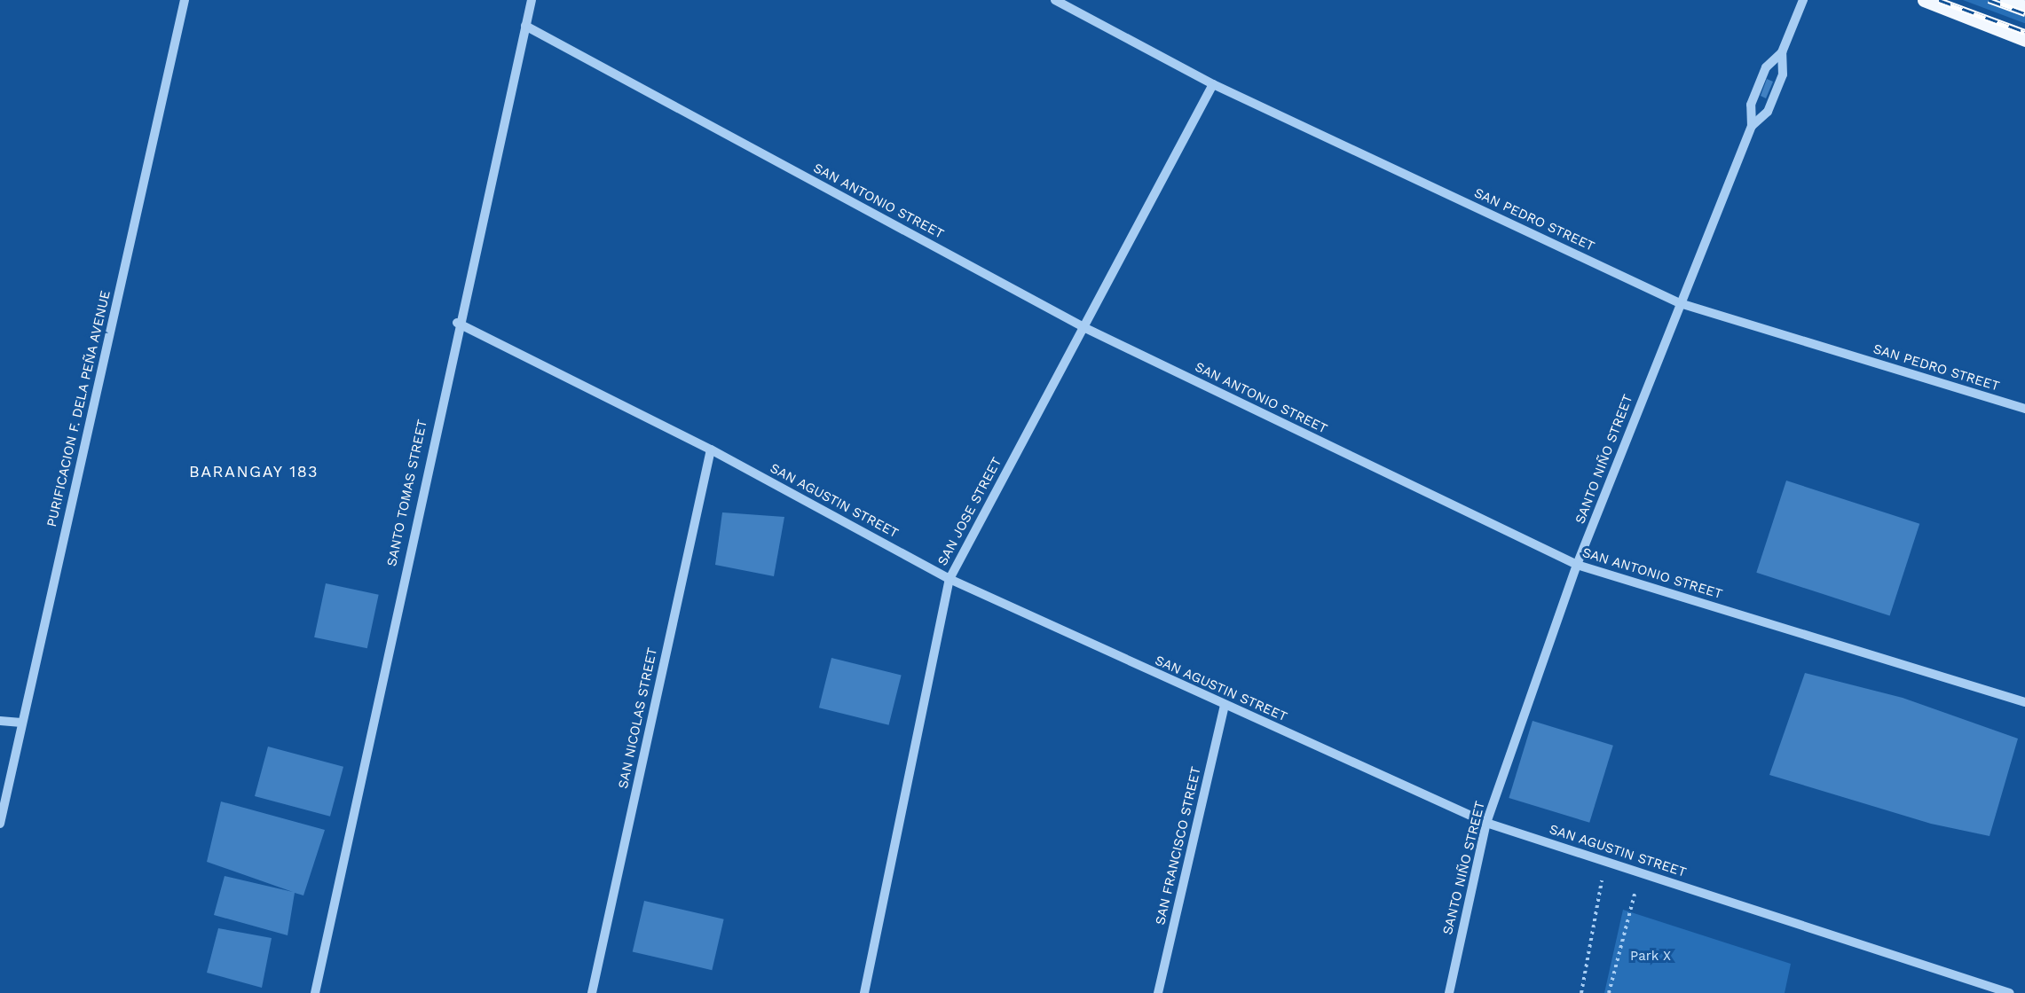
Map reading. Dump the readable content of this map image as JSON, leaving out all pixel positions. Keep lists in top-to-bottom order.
{
  "streets": {
    "street": [
      "SAN ANTONIO STREET",
      "SAN PEDRO STREET",
      "PURIFICACION F. DELA PEÑA AVENUE",
      "SANTO NIÑO STREET",
      "SANTO TOMAS STREET",
      "SAN AGUSTIN STREET",
      "SAN JOSE STREET",
      "SAN NICOLAS STREET",
      "SAN FRANCISCO STREET"
    ]
  },
  "crossings": [
    ["SAN ANTONIO STREET", "SANTO NIÑO STREET"],
    ["SAN ANTONIO STREET", "SANTO TOMAS STREET"],
    ["SAN ANTONIO STREET", "SAN JOSE STREET"],
    ["SAN PEDRO STREET", "SANTO NIÑO STREET"],
    ["SAN PEDRO STREET", "SAN JOSE STREET"],
    ["SANTO NIÑO STREET", "SAN AGUSTIN STREET"],
    ["SANTO TOMAS STREET", "SAN AGUSTIN STREET"],
    ["SAN AGUSTIN STREET", "SAN JOSE STREET"],
    ["SAN AGUSTIN STREET", "SAN NICOLAS STREET"],
    ["SAN AGUSTIN STREET", "SAN FRANCISCO STREET"]
  ],
  "districts": ["BARANGAY 183"],
  "parks": ["Park X"]
}
